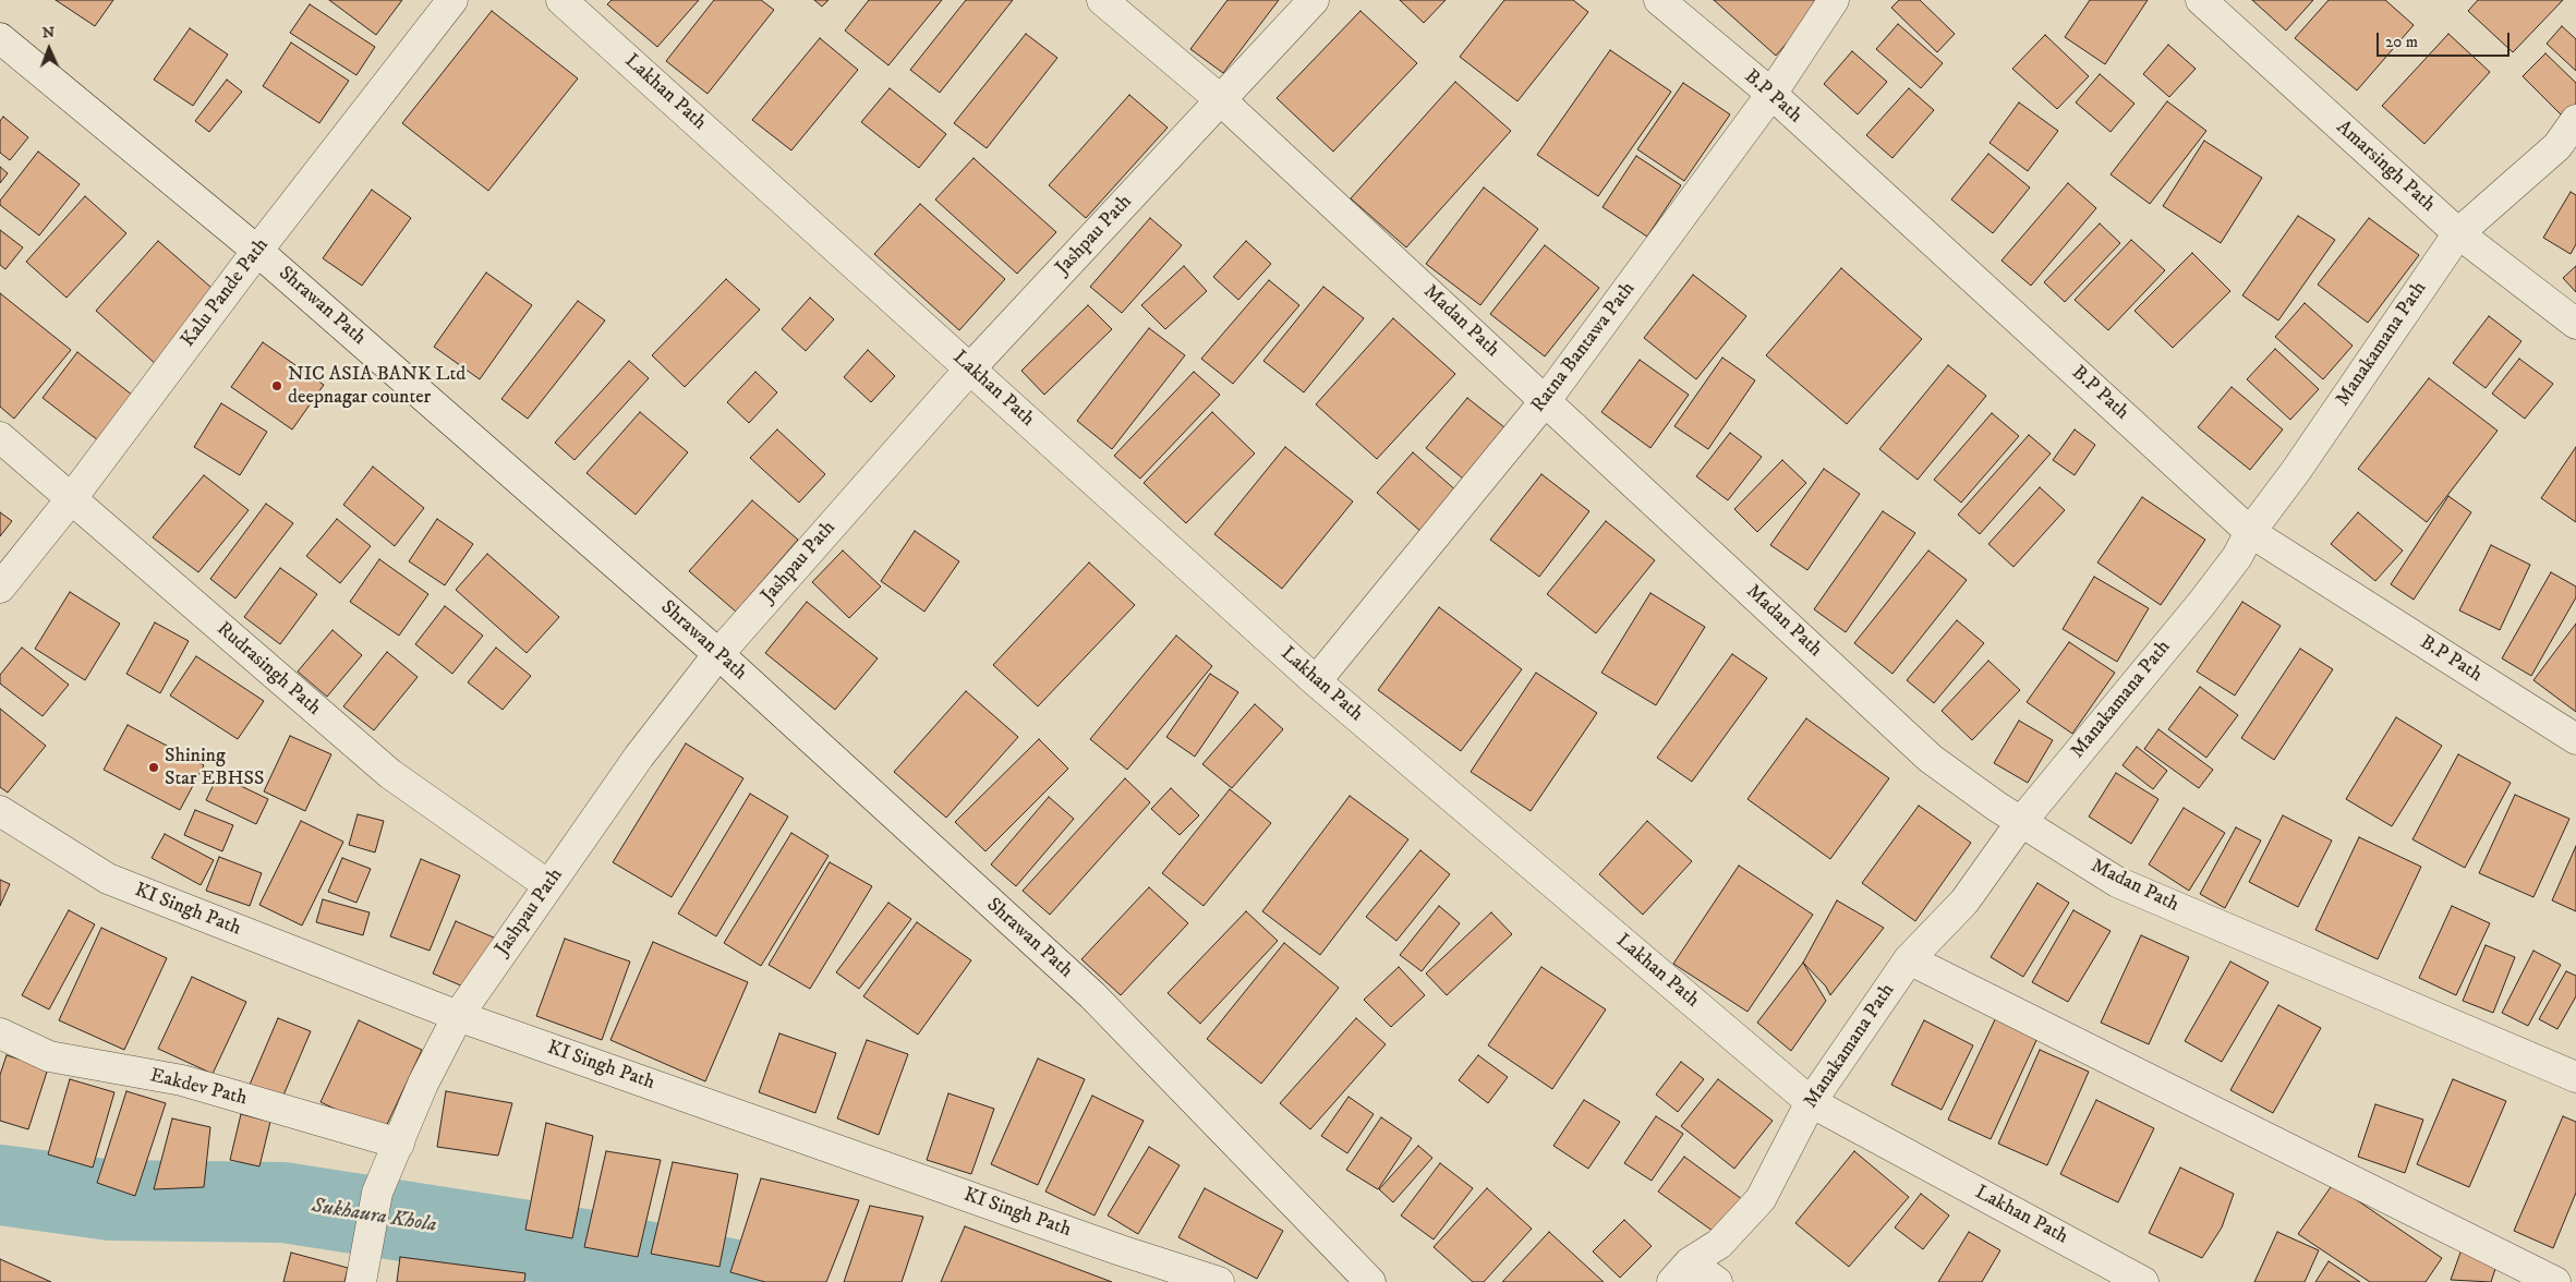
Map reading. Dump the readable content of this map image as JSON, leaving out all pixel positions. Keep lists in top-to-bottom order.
{
  "streets": {
    "street": [
      "Lakhan Path",
      "B.P Path",
      "Amarsingh Path",
      "Jashpau Path",
      "Kalu Pande Path",
      "Shrawan Path",
      "Madan Path",
      "Manakamana Path",
      "Ratna Bantawa Path",
      "Rudrasingh Path",
      "KI Singh Path",
      "Eakdev Path"
    ]
  },
  "crossings": [
    ["Lakhan Path", "Jashpau Path"],
    ["Lakhan Path", "Manakamana Path"],
    ["Lakhan Path", "Ratna Bantawa Path"],
    ["B.P Path", "Manakamana Path"],
    ["B.P Path", "Ratna Bantawa Path"],
    ["Amarsingh Path", "Manakamana Path"],
    ["Jashpau Path", "Shrawan Path"],
    ["Jashpau Path", "Madan Path"],
    ["Jashpau Path", "Rudrasingh Path"],
    ["Jashpau Path", "KI Singh Path"],
    ["Jashpau Path", "Eakdev Path"],
    ["Kalu Pande Path", "Shrawan Path"],
    ["Kalu Pande Path", "Rudrasingh Path"],
    ["Madan Path", "Manakamana Path"],
    ["Madan Path", "Ratna Bantawa Path"]
  ],
  "water": ["Sukhaura Khola"],
  "places": ["NIC ASIA BANK Ltd deepnagar counter", "Shining Star EBHSS"],
  "scale_bar": "20 m",
  "north": "top"
}
